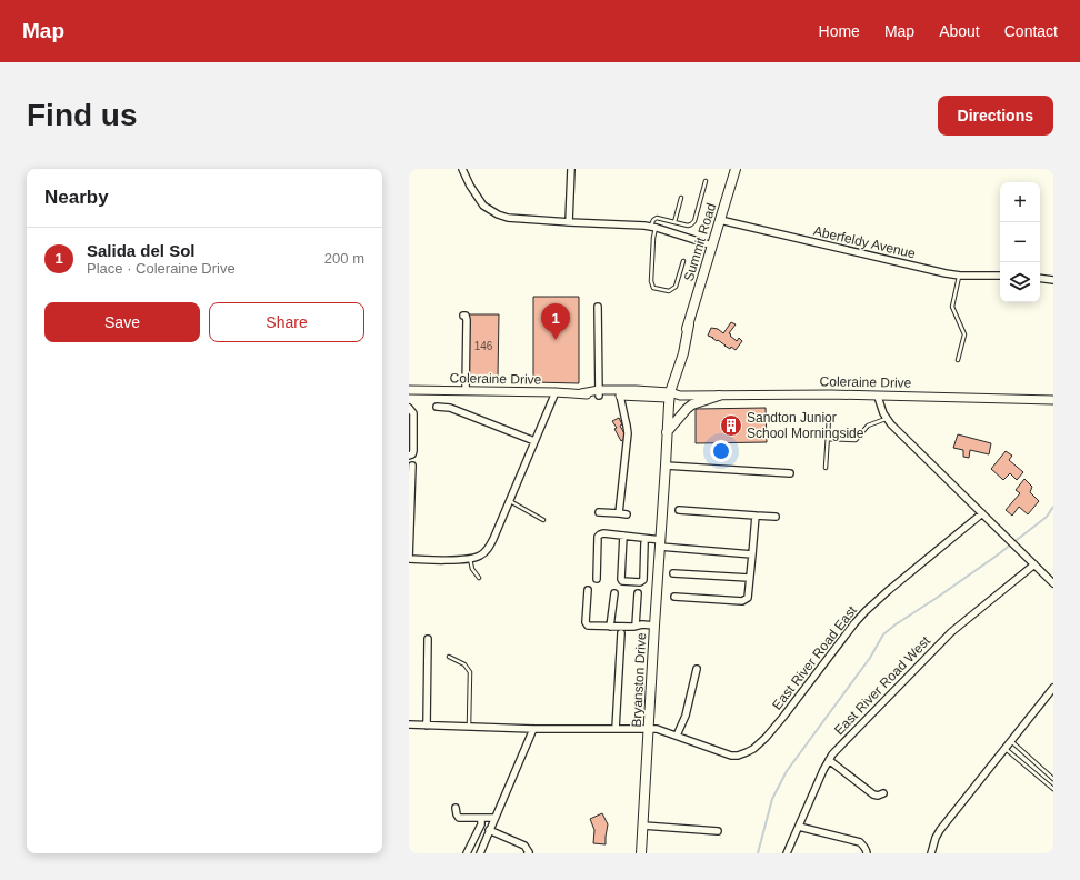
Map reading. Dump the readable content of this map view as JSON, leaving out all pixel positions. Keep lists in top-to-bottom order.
{
  "streets": {
    "main road": ["Summit Road", "Bryanston Drive"],
    "street": [
      "Aberfeldy Avenue",
      "Coleraine Drive",
      "East River Road East",
      "East River Road West"
    ]
  },
  "crossings": [
    ["Summit Road", "Aberfeldy Avenue"],
    ["Summit Road", "Coleraine Drive"],
    ["Summit Road", "Bryanston Drive"],
    ["Coleraine Drive", "Bryanston Drive"],
    ["East River Road East", "Bryanston Drive"]
  ],
  "places": {
    "building": ["Sandton Junior School Morningside"]
  },
  "house_numbers": ["146"],
  "page": {
    "header": "Map",
    "nav": [
      "Home",
      "Map",
      "About",
      "Contact"
    ],
    "buttons": [
      "Directions",
      ["Save", "Share"]
    ],
    "title": "Find us",
    "heading": "Nearby",
    "map_buttons": ["+", "−"],
    "list": [
      {
        "mark": "1",
        "name": "Salida del Sol",
        "note": "Place · Coleraine Drive",
        "value": "200 m"
      }
    ],
    "pins": "1"
  }
}
